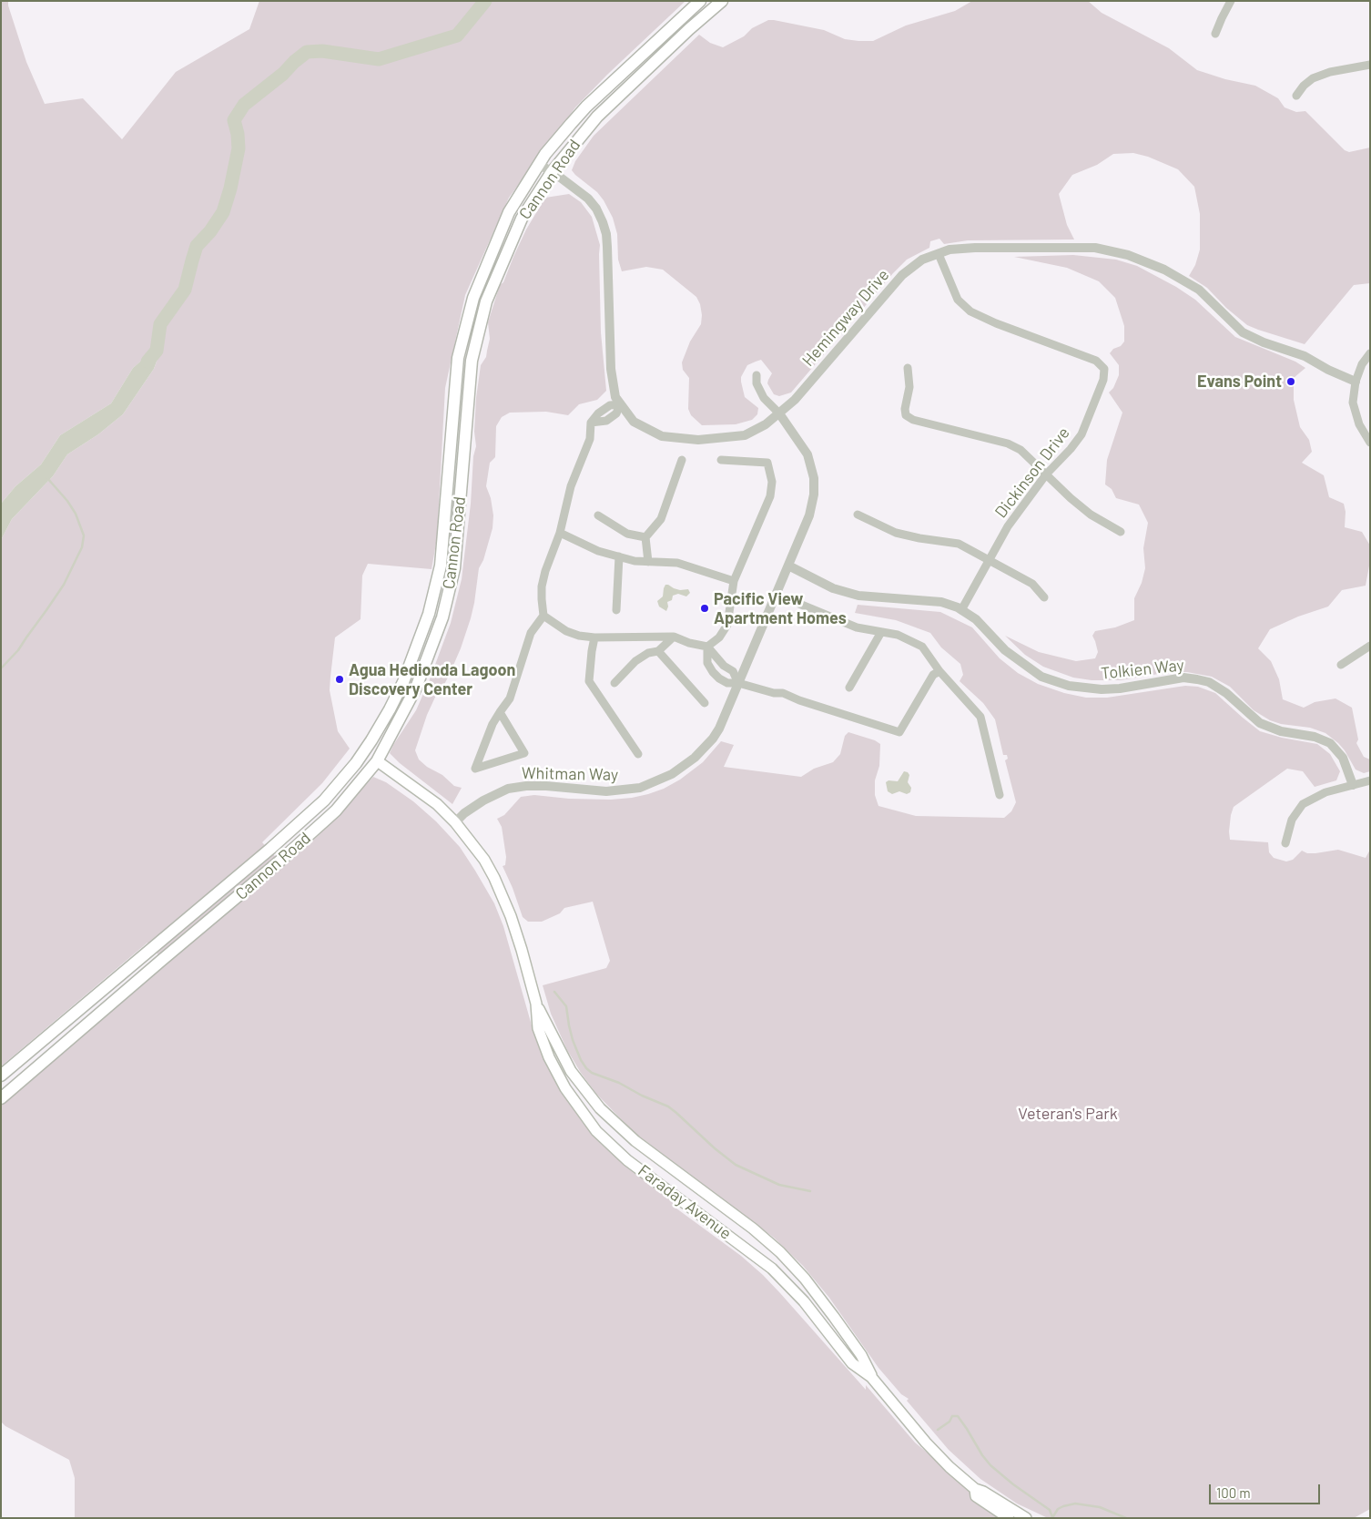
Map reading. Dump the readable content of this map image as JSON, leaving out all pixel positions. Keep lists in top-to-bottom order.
{
  "streets": {
    "main road": ["Cannon Road", "Faraday Avenue"],
    "street": [
      "Hemingway Drive",
      "Dickinson Drive",
      "Tolkien Way",
      "Whitman Way"
    ]
  },
  "crossings": [
    ["Cannon Road", "Hemingway Drive"],
    ["Cannon Road", "Faraday Avenue"],
    ["Hemingway Drive", "Dickinson Drive"],
    ["Hemingway Drive", "Whitman Way"],
    ["Dickinson Drive", "Tolkien Way"],
    ["Tolkien Way", "Whitman Way"],
    ["Whitman Way", "Faraday Avenue"]
  ],
  "parks": ["Veteran's Park"],
  "places": ["Evans Point", "Pacific View Apartment Homes", "Agua Hedionda Lagoon Discovery Center"],
  "scale_bar": "100 m"
}
